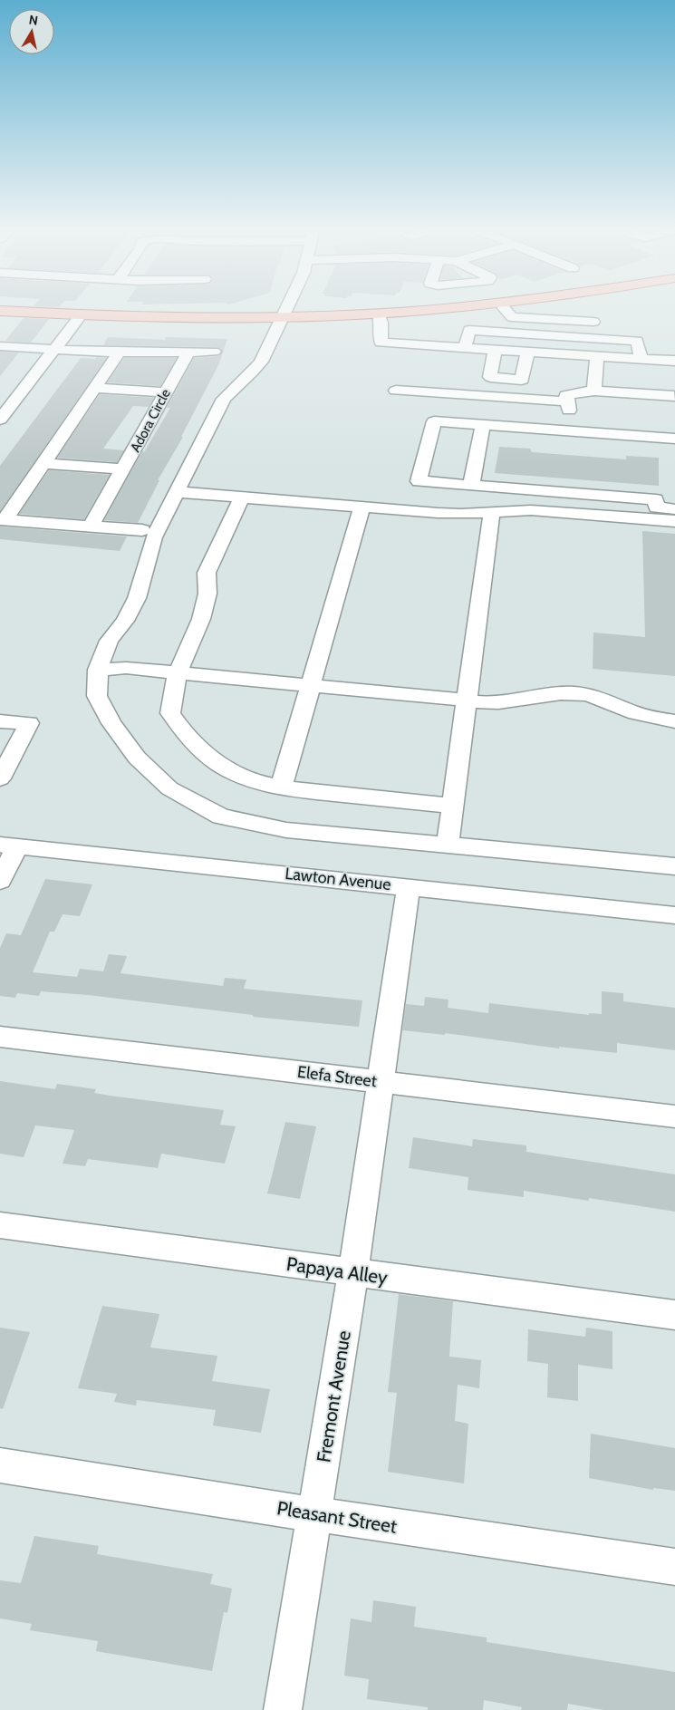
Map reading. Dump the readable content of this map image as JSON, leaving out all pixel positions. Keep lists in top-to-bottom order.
{
  "streets": {
    "street": [
      "Adora Circle",
      "Lawton Avenue",
      "Elefa Street",
      "Papaya Alley",
      "Fremont Avenue",
      "Pleasant Street"
    ]
  },
  "crossings": [
    ["Lawton Avenue", "Fremont Avenue"],
    ["Elefa Street", "Fremont Avenue"],
    ["Papaya Alley", "Fremont Avenue"],
    ["Fremont Avenue", "Pleasant Street"]
  ],
  "north": "top"
}
